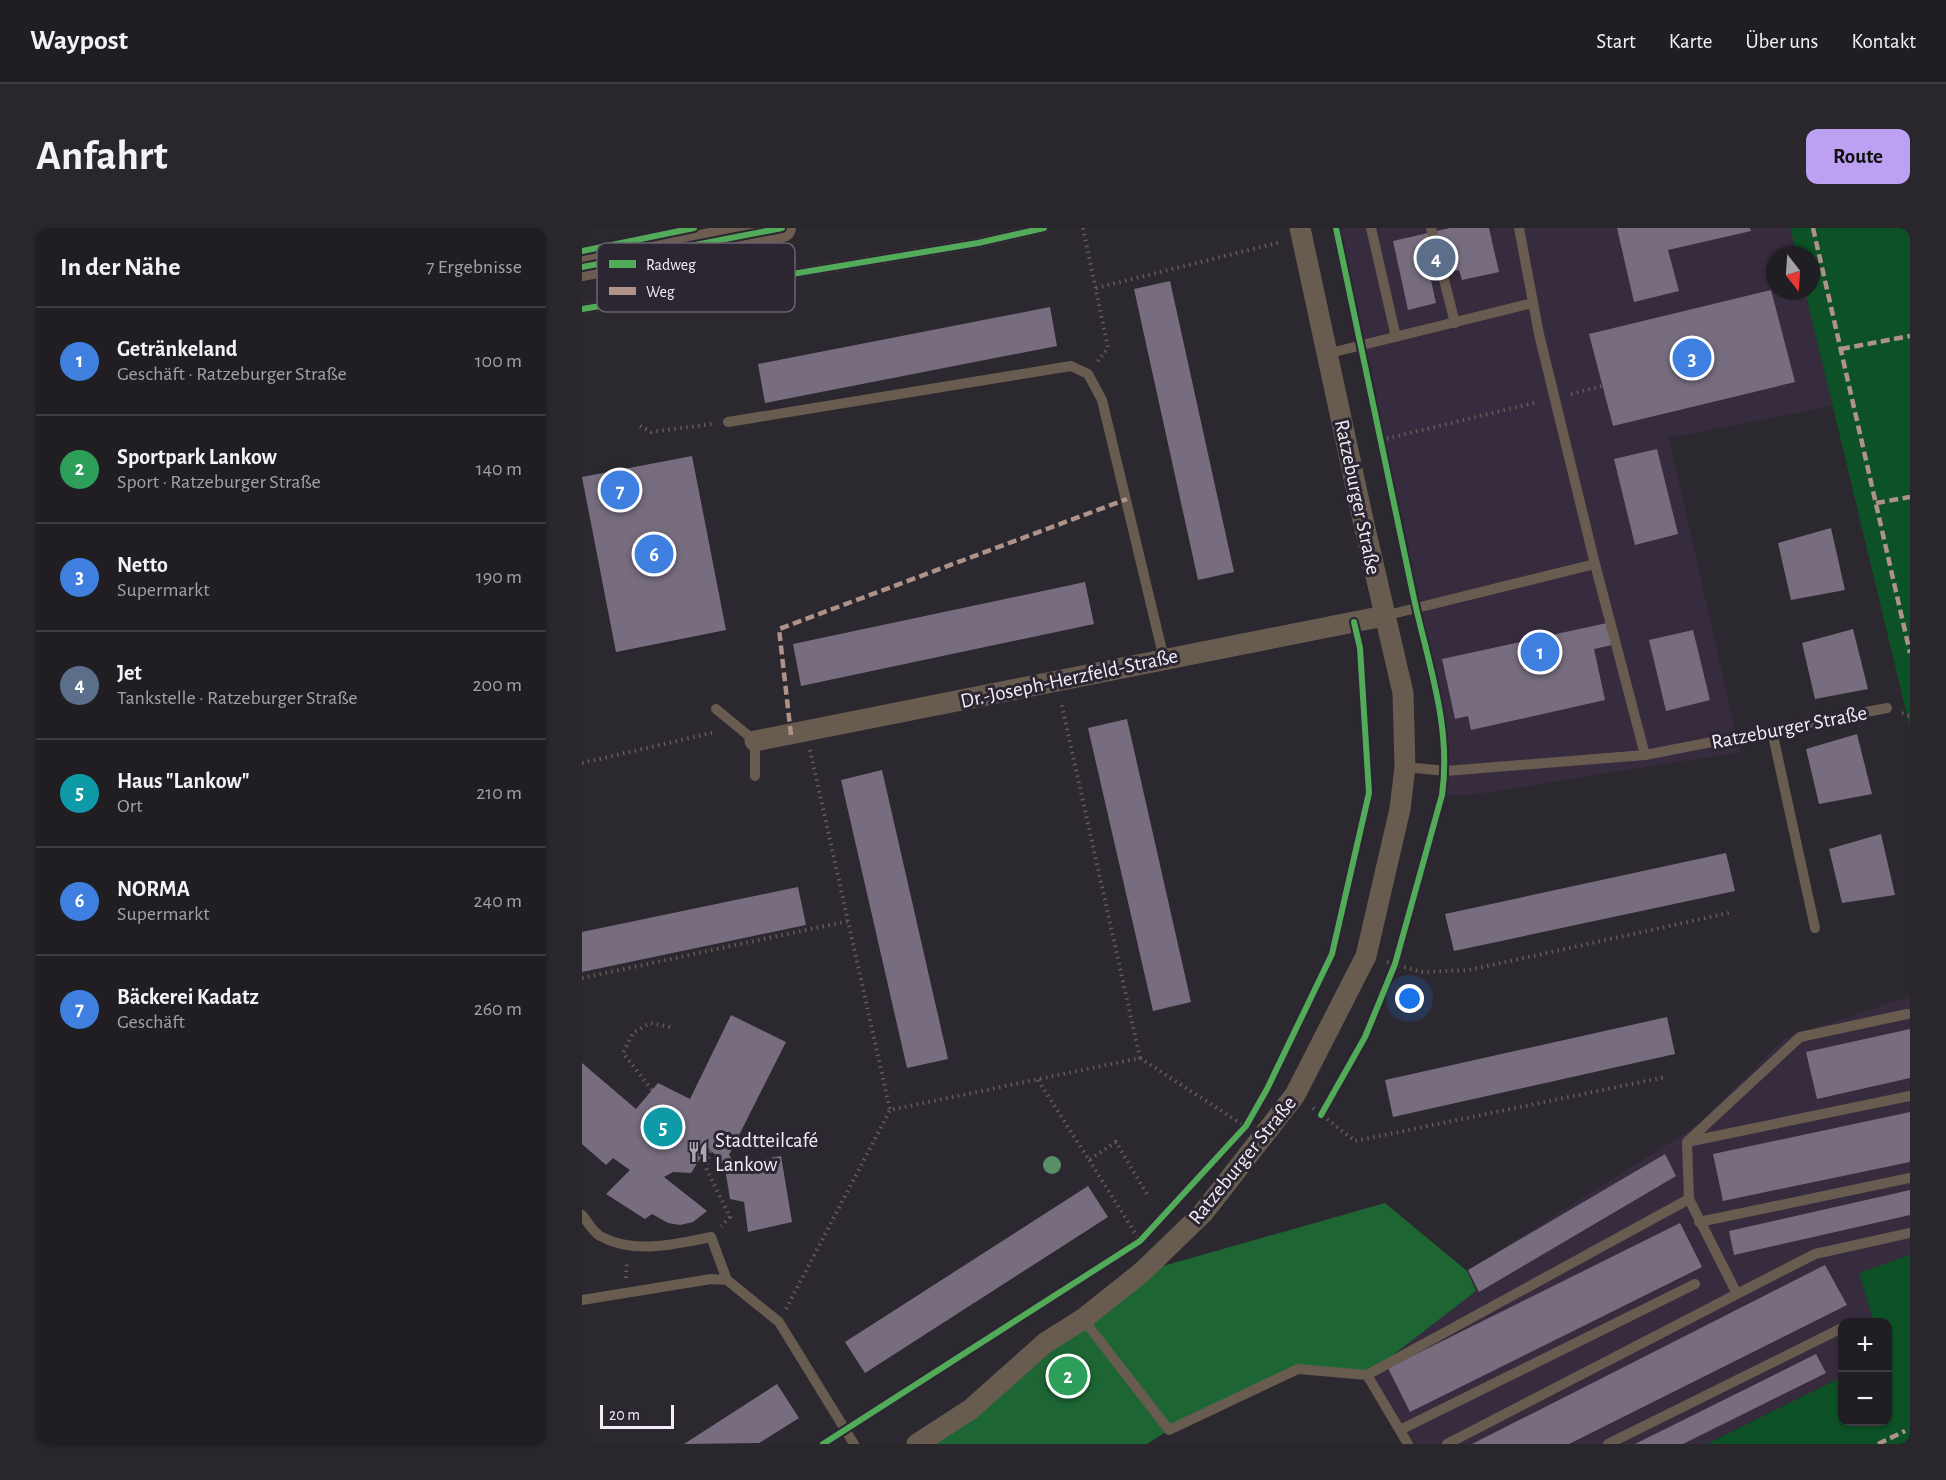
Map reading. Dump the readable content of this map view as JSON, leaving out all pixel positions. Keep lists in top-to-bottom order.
{
  "streets": {
    "street": ["Ratzeburger Straße", "Dr.-Joseph-Herzfeld-Straße"]
  },
  "crossings": [
    ["Ratzeburger Straße", "Dr.-Joseph-Herzfeld-Straße"]
  ],
  "places": {
    "restaurant": ["Stadtteilcafé Lankow"]
  },
  "legend": ["Radweg", "Weg"],
  "scale_bar": "20 m",
  "north": "bottom",
  "page": {
    "header": "Waypost",
    "nav": [
      "Start",
      "Karte",
      "Über uns",
      "Kontakt"
    ],
    "buttons": "Route",
    "title": "Anfahrt",
    "heading": ["In der Nähe", "7 Ergebnisse"],
    "pins": [
      "4",
      "3",
      "7",
      "6",
      "1",
      "5",
      "2"
    ],
    "list": [
      {
        "mark": "1",
        "name": "Getränkeland",
        "note": "Geschäft · Ratzeburger Straße",
        "value": "100 m"
      },
      {
        "mark": "2",
        "name": "Sportpark Lankow",
        "note": "Sport · Ratzeburger Straße",
        "value": "140 m"
      },
      {
        "mark": "3",
        "name": "Netto",
        "note": "Supermarkt",
        "value": "190 m"
      },
      {
        "mark": "4",
        "name": "Jet",
        "note": "Tankstelle · Ratzeburger Straße",
        "value": "200 m"
      },
      {
        "mark": "5",
        "name": "Haus \"Lankow\"",
        "note": "Ort",
        "value": "210 m"
      },
      {
        "mark": "6",
        "name": "NORMA",
        "note": "Supermarkt",
        "value": "240 m"
      },
      {
        "mark": "7",
        "name": "Bäckerei Kadatz",
        "note": "Geschäft",
        "value": "260 m"
      }
    ],
    "map_buttons": ["+", "−"],
    "scale": "20 m"
  }
}
